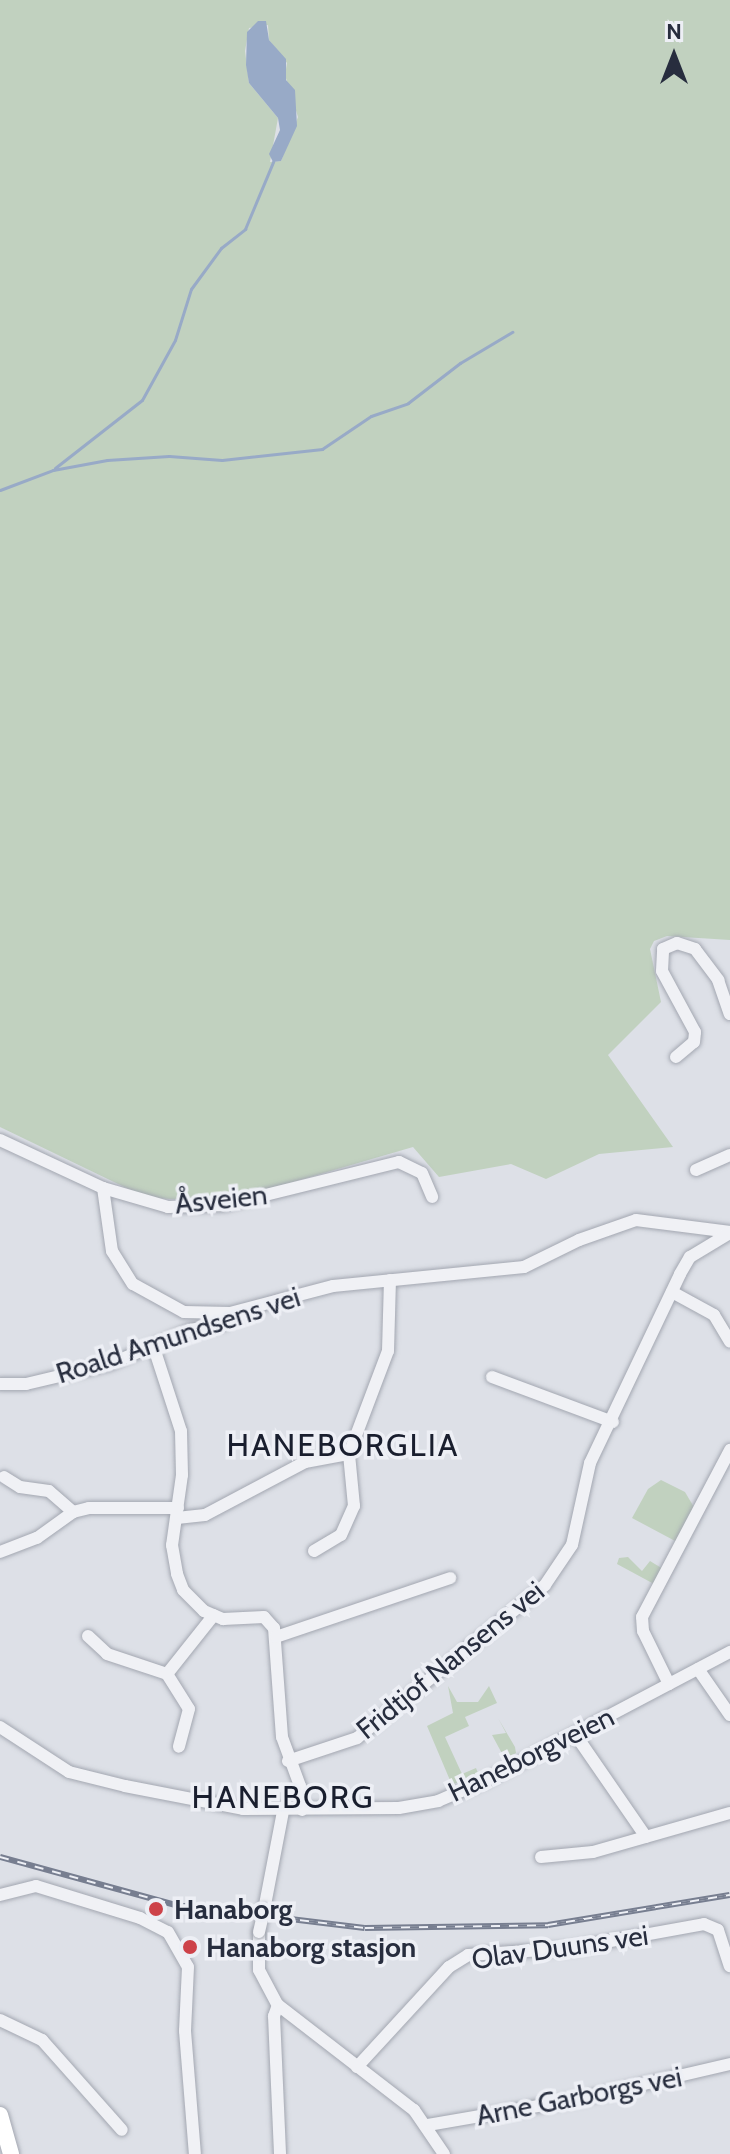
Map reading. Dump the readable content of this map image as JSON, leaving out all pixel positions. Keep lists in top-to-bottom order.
{
  "streets": {
    "street": [
      "Åsveien",
      "Roald Amundsens vei",
      "Fridtjof Nansens vei",
      "Haneborgveien",
      "Olav Duuns vei",
      "Arne Garborgs vei"
    ]
  },
  "crossings": [
    ["Roald Amundsens vei", "Fridtjof Nansens vei"]
  ],
  "districts": ["HANEBORGLIA", "HANEBORG"],
  "places": ["Hanaborg", "Hanaborg stasjon"],
  "north": "top"
}
